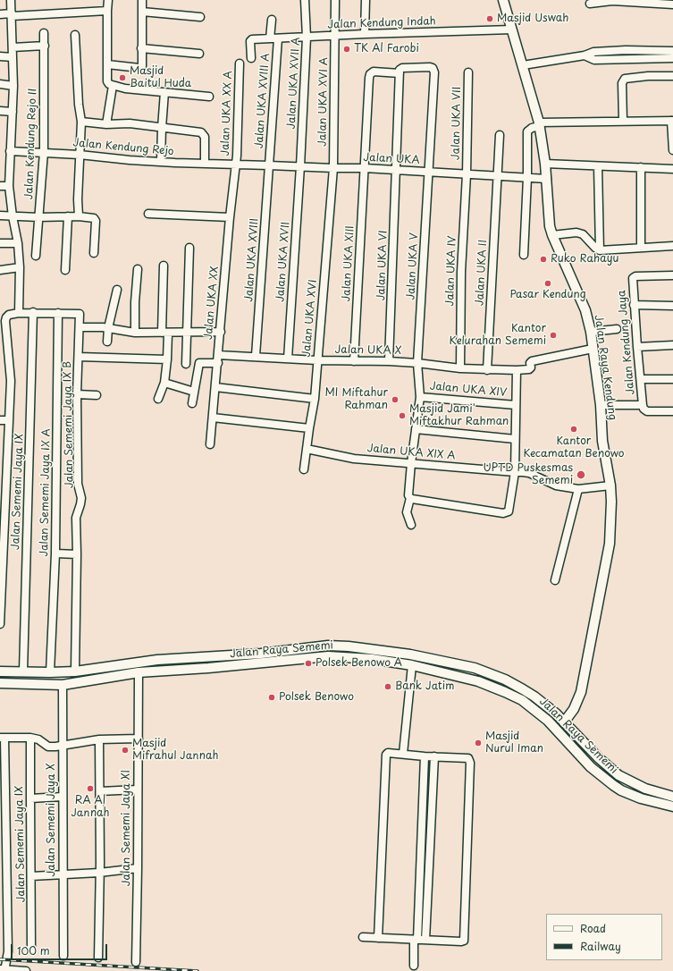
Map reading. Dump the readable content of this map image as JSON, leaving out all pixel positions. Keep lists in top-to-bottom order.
{
  "streets": {
    "main road": ["Jalan Raya Kendung", "Jalan Raya Sememi"],
    "street": [
      "Jalan Kendung Indah",
      "Jalan UKA XVII A",
      "Jalan UKA XVIII A",
      "Jalan UKA XVI A",
      "Jalan UKA XX A",
      "Jalan UKA VII",
      "Jalan Kendung Rejo II",
      "Jalan Kendung Rejo",
      "Jalan UKA",
      "Jalan UKA XVIII",
      "Jalan UKA XVII",
      "Jalan UKA XIII",
      "Jalan UKA VI",
      "Jalan UKA V",
      "Jalan UKA IV",
      "Jalan UKA II",
      "Jalan UKA XX",
      "Jalan UKA XVI",
      "Jalan Kendung Jaya",
      "Jalan UKA X",
      "Jalan UKA XIV",
      "Jalan Sememi Jaya IX B",
      "Jalan UKA XIX A",
      "Jalan Sememi Jaya IX",
      "Jalan Sememi Jaya IX A",
      "Jalan Sememi Jaya X",
      "Jalan Sememi Jaya XI"
    ]
  },
  "crossings": [
    ["Jalan Kendung Indah", "Jalan UKA XVII A"],
    ["Jalan Kendung Indah", "Jalan UKA XVIII A"],
    ["Jalan Kendung Indah", "Jalan UKA XVI A"],
    ["Jalan Kendung Indah", "Jalan Raya Kendung"],
    ["Jalan UKA XVII A", "Jalan UKA"],
    ["Jalan UKA XVII A", "Jalan UKA XVII"],
    ["Jalan UKA XVIII A", "Jalan UKA"],
    ["Jalan UKA XVIII A", "Jalan UKA XVIII"],
    ["Jalan UKA XVI A", "Jalan UKA"],
    ["Jalan UKA XVI A", "Jalan UKA XVI"],
    ["Jalan UKA XX A", "Jalan Kendung Rejo"],
    ["Jalan UKA XX A", "Jalan UKA"],
    ["Jalan UKA XX A", "Jalan UKA XX"],
    ["Jalan UKA VII", "Jalan UKA"],
    ["Jalan UKA VII", "Jalan UKA IV"],
    ["Jalan Kendung Rejo II", "Jalan Kendung Rejo"],
    ["Jalan Kendung Rejo", "Jalan UKA"],
    ["Jalan Kendung Rejo", "Jalan UKA XX"],
    ["Jalan UKA", "Jalan UKA XVIII"],
    ["Jalan UKA", "Jalan UKA XVII"],
    ["Jalan UKA", "Jalan UKA XIII"],
    ["Jalan UKA", "Jalan UKA VI"],
    ["Jalan UKA", "Jalan UKA V"],
    ["Jalan UKA", "Jalan UKA IV"],
    ["Jalan UKA", "Jalan UKA II"],
    ["Jalan UKA", "Jalan UKA XX"],
    ["Jalan UKA", "Jalan UKA XVI"],
    ["Jalan UKA", "Jalan Raya Kendung"],
    ["Jalan UKA XVIII", "Jalan UKA X"],
    ["Jalan UKA XVII", "Jalan UKA X"],
    ["Jalan UKA XIII", "Jalan UKA VI"],
    ["Jalan UKA XIII", "Jalan UKA V"],
    ["Jalan UKA XIII", "Jalan UKA X"],
    ["Jalan UKA VI", "Jalan UKA V"],
    ["Jalan UKA VI", "Jalan UKA X"],
    ["Jalan UKA V", "Jalan UKA X"],
    ["Jalan UKA V", "Jalan UKA XIV"],
    ["Jalan UKA V", "Jalan UKA XIX A"],
    ["Jalan UKA IV", "Jalan UKA X"],
    ["Jalan UKA II", "Jalan UKA X"],
    ["Jalan UKA XX", "Jalan UKA X"],
    ["Jalan UKA XVI", "Jalan UKA X"],
    ["Jalan UKA XVI", "Jalan UKA XIX A"],
    ["Jalan Kendung Jaya", "Jalan Raya Kendung"],
    ["Jalan Raya Kendung", "Jalan UKA XIX A"],
    ["Jalan Raya Kendung", "Jalan Raya Sememi"],
    ["Jalan Sememi Jaya IX B", "Jalan Raya Sememi"],
    ["Jalan Sememi Jaya IX", "Jalan Raya Sememi"],
    ["Jalan Sememi Jaya IX A", "Jalan Raya Sememi"],
    ["Jalan Raya Sememi", "Jalan Sememi Jaya X"],
    ["Jalan Raya Sememi", "Jalan Sememi Jaya XI"]
  ],
  "places": [
    "Masjid Uswah",
    "TK Al Farobi",
    "Masjid Baitul Huda",
    "Ruko Rahayu",
    "Pasar Kendung",
    "Kantor Kelurahan Sememi",
    "MI Miftahur Rahman",
    "Masjid Jami' Miftakhur Rahman",
    "Kantor Kecamatan Benowo",
    "UPTD Puskesmas Sememi",
    "Polsek Benowo A",
    "Bank Jatim",
    "Polsek Benowo",
    "Masjid Nurul Iman",
    "Masjid Mifrahul Jannah",
    "RA Al Jannah"
  ],
  "legend": ["Road", "Railway"],
  "scale_bar": "100 m"
}
